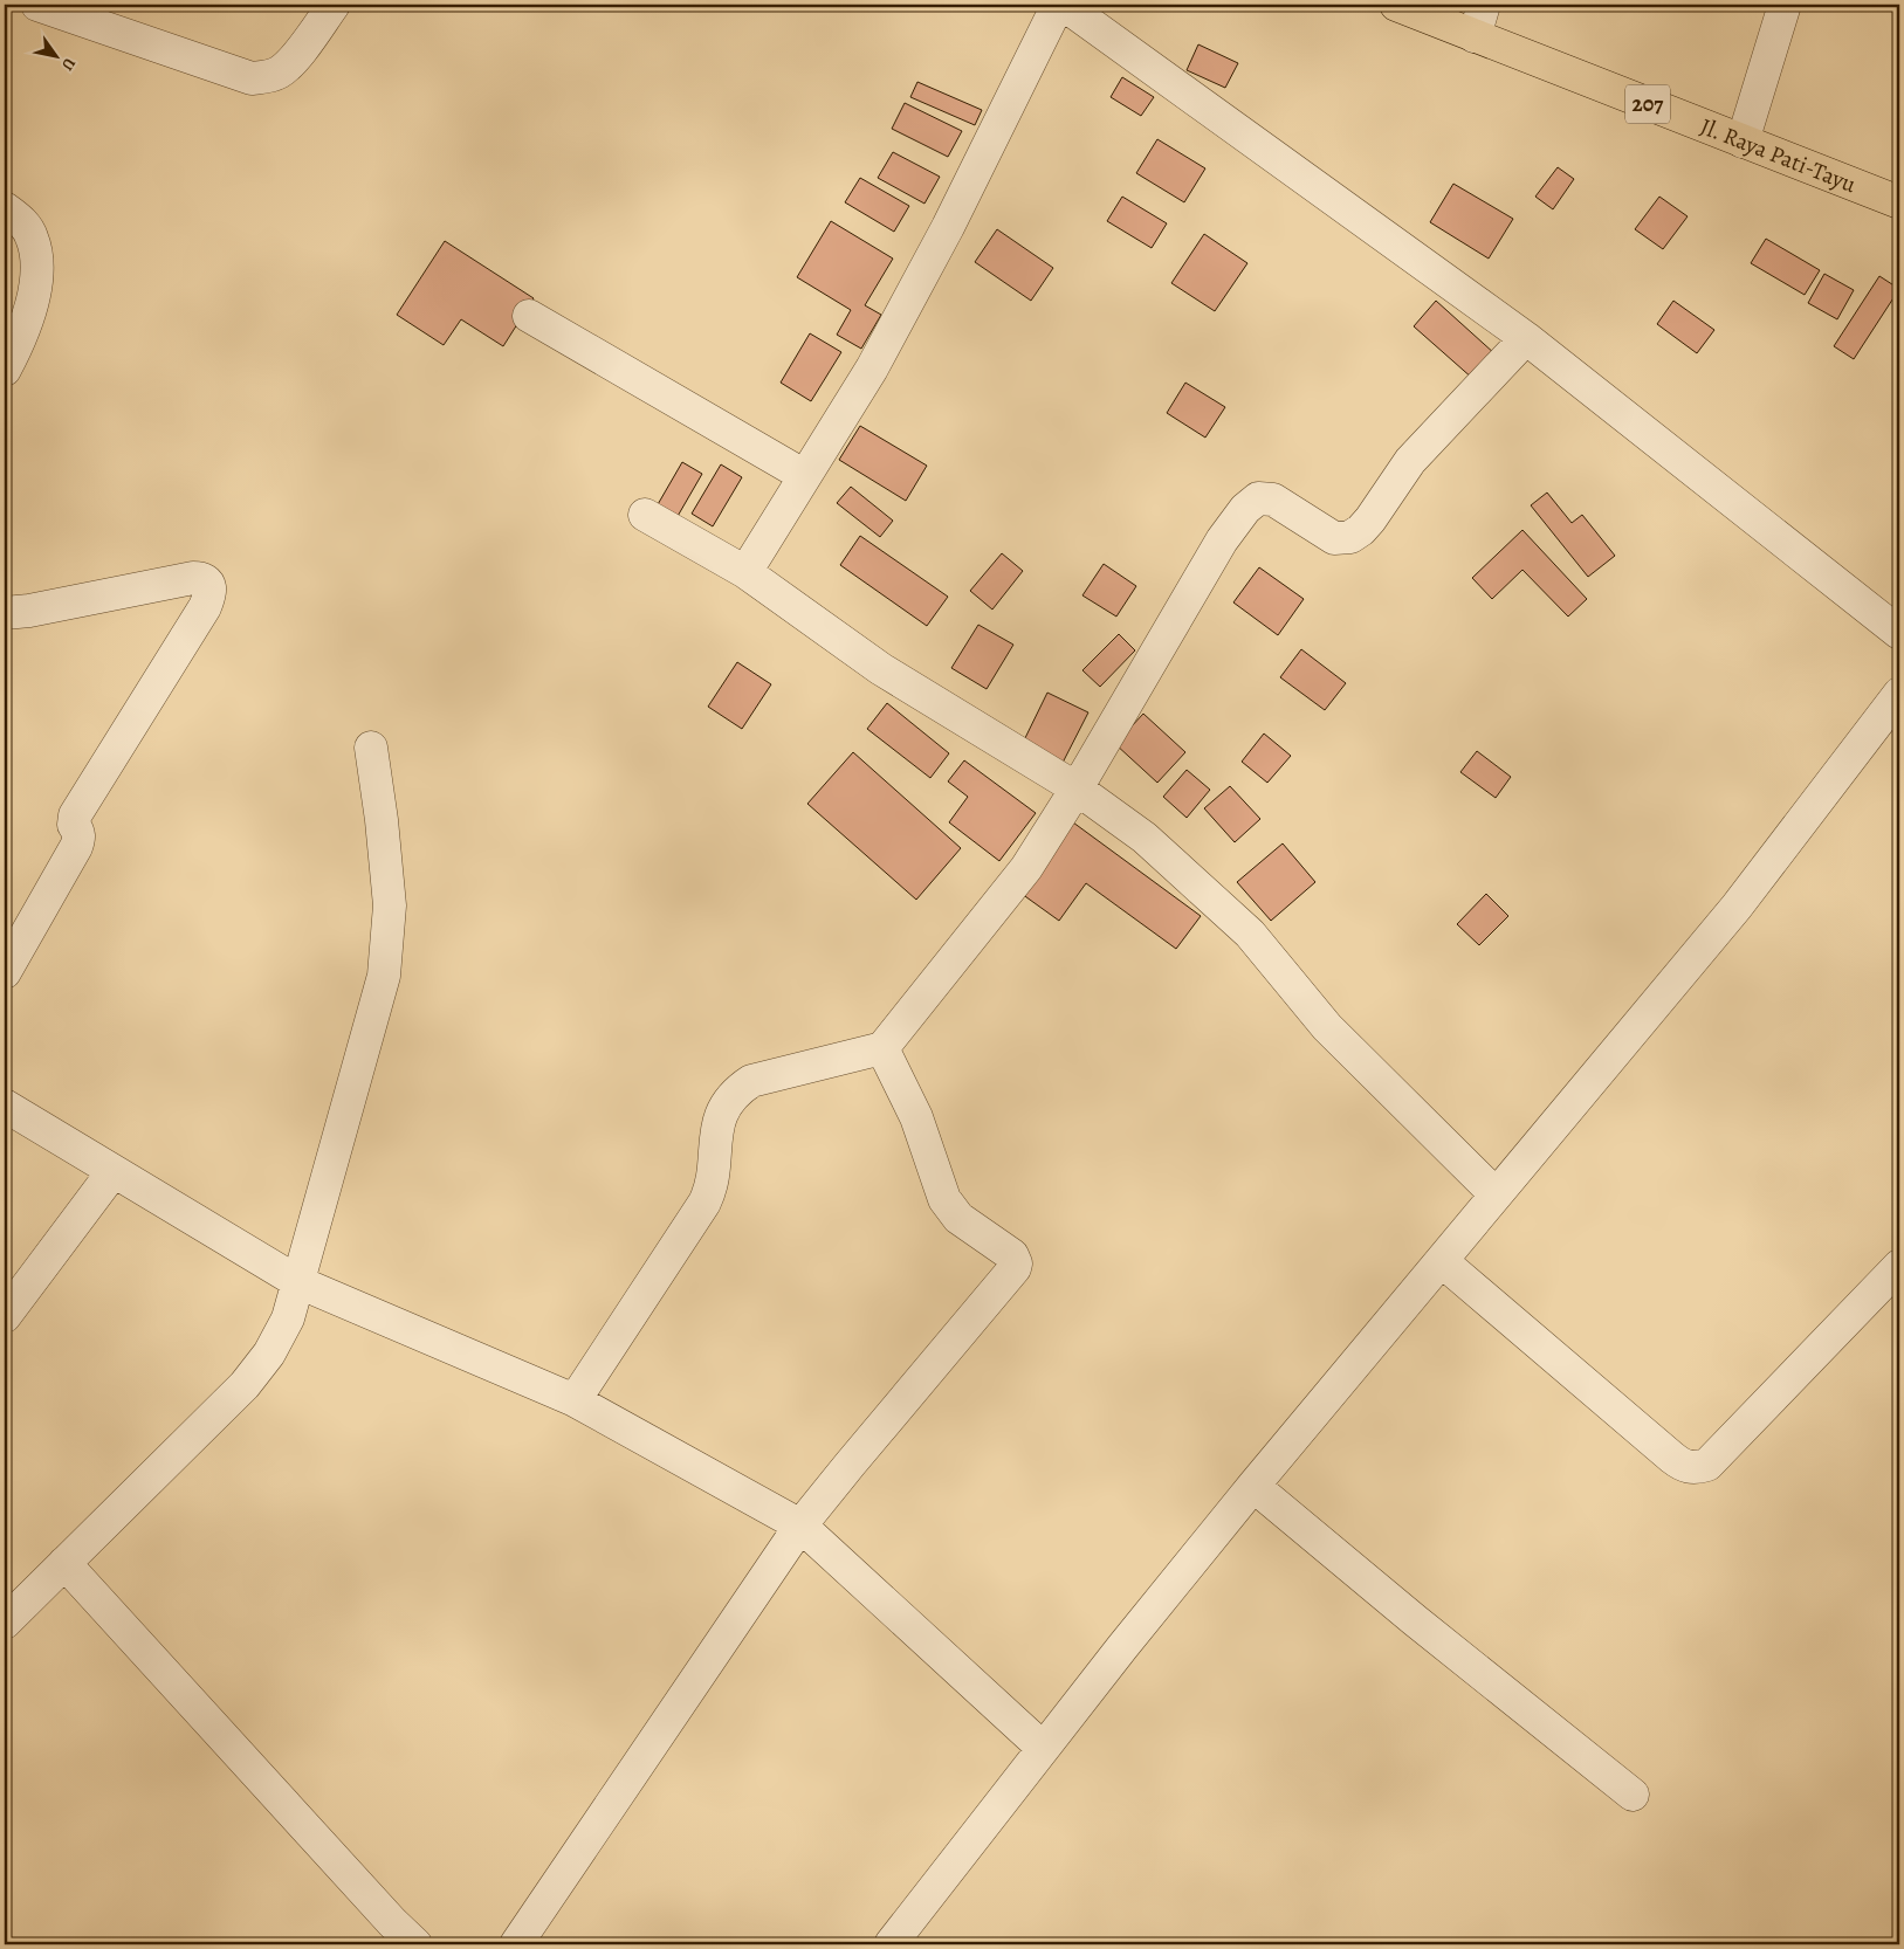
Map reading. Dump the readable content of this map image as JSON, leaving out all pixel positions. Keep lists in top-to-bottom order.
{
  "streets": {
    "main road": ["207", "Jl. Raya Pati-Tayu"]
  },
  "north": "bottom right"
}
